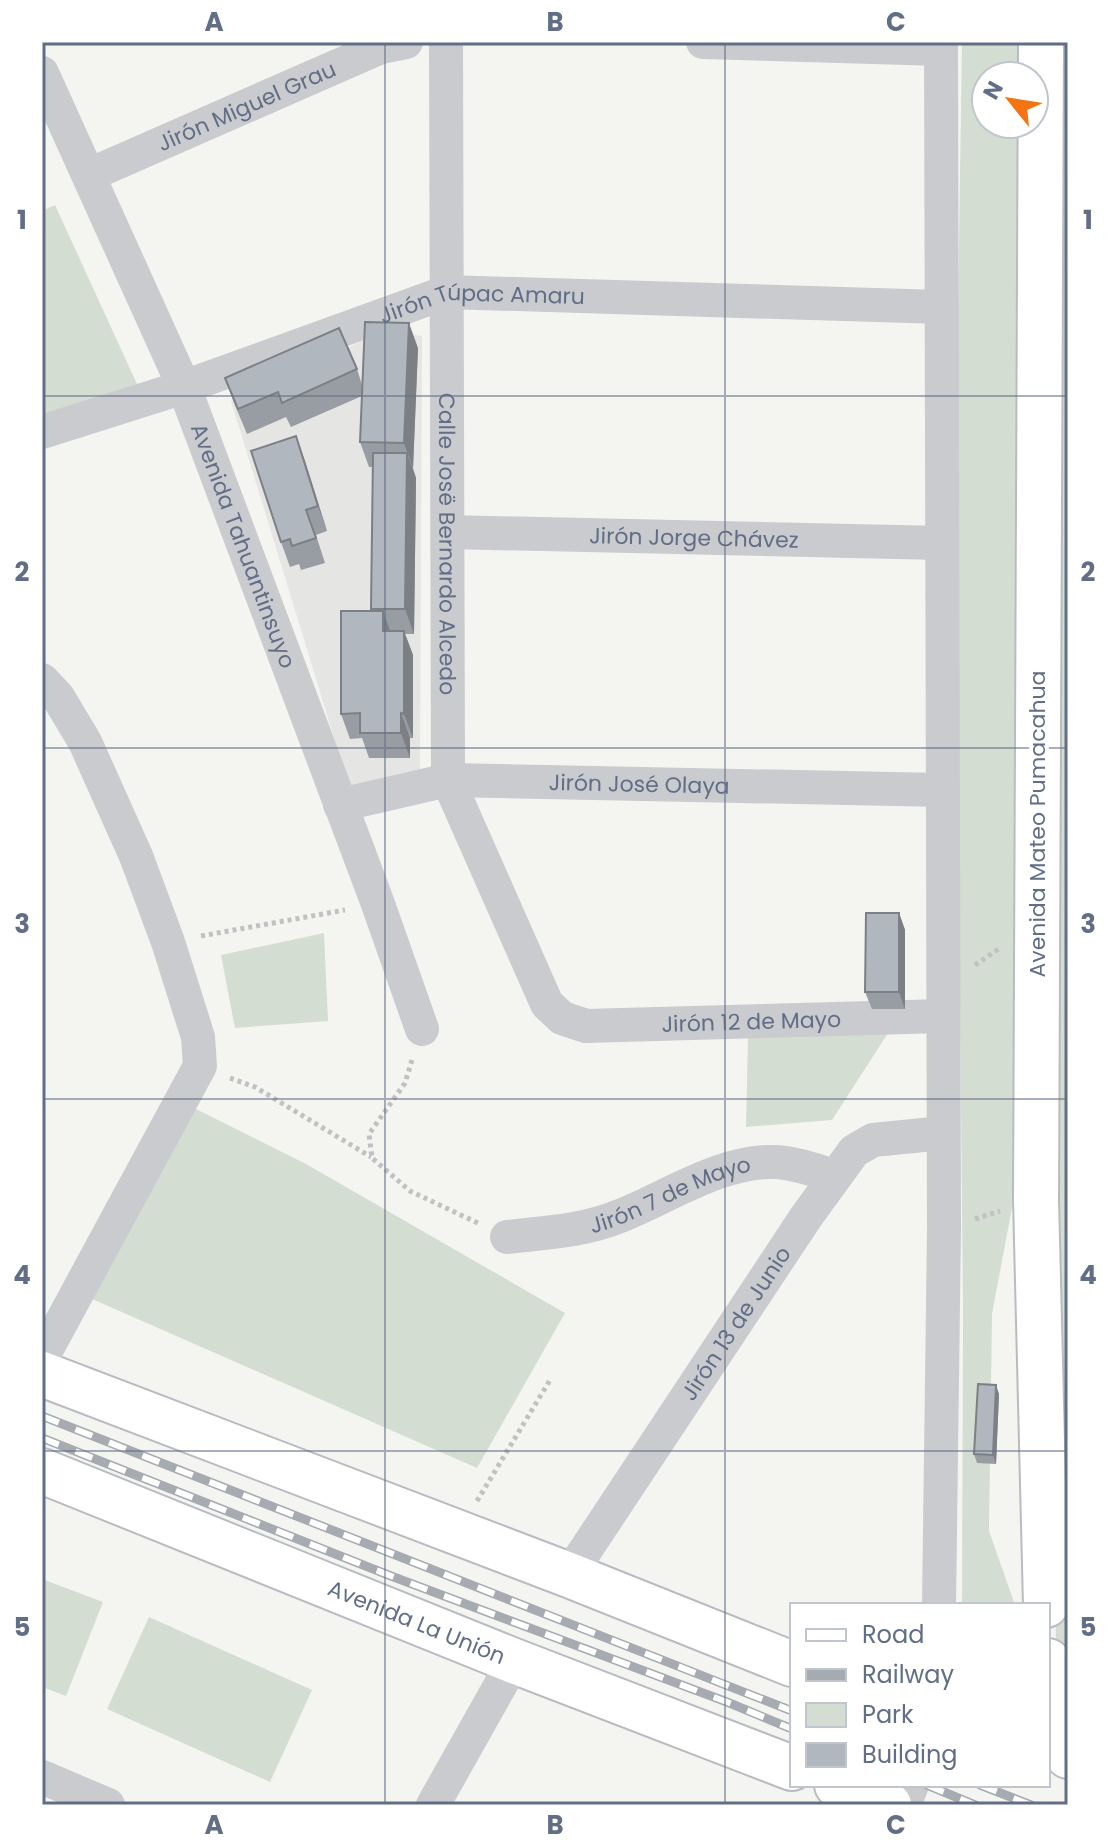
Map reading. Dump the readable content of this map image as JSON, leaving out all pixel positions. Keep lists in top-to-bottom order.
{
  "streets": {
    "street": [
      "Jirón Miguel Grau",
      "Jirón Túpac Amaru",
      "Jirón Jorge Chávez",
      "Calle Josë Bernardo Alcedo",
      "Avenida Tahuantinsuyo",
      "Jirón José Olaya",
      "Avenida Mateo Pumacahua",
      "Jirón 12 de Mayo",
      "Jirón 7 de Mayo",
      "Jirón 13 de Junio",
      "Avenida La Unión"
    ]
  },
  "crossings": [
    ["Jirón Miguel Grau", "Avenida Tahuantinsuyo"],
    ["Jirón Túpac Amaru", "Calle Josë Bernardo Alcedo"],
    ["Jirón Túpac Amaru", "Avenida Tahuantinsuyo"],
    ["Jirón Jorge Chávez", "Calle Josë Bernardo Alcedo"],
    ["Calle Josë Bernardo Alcedo", "Jirón José Olaya"],
    ["Calle Josë Bernardo Alcedo", "Jirón 12 de Mayo"],
    ["Avenida Tahuantinsuyo", "Jirón José Olaya"],
    ["Jirón 7 de Mayo", "Jirón 13 de Junio"]
  ],
  "legend": [
    "Road",
    "Railway",
    "Park",
    "Building"
  ],
  "north": "top left",
  "grid": {
    "columns": ["A", "B", "C"],
    "rows": [
      "1",
      "2",
      "3",
      "4",
      "5"
    ]
  }
}
